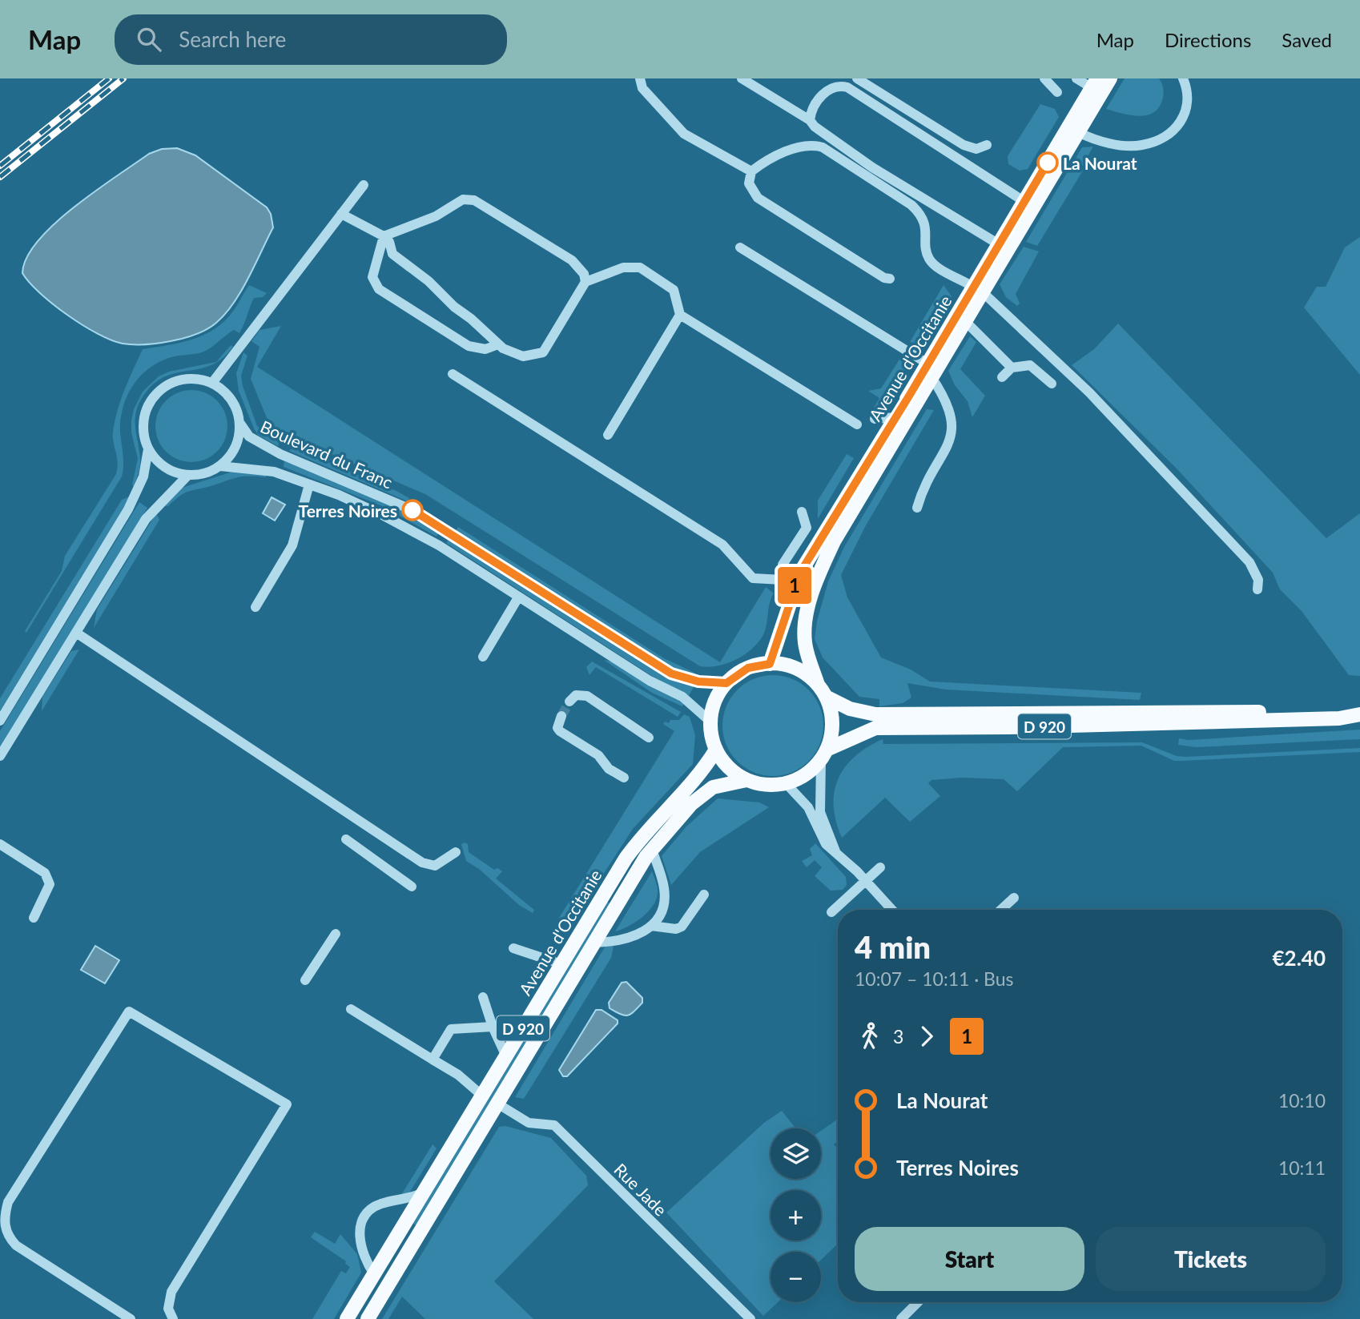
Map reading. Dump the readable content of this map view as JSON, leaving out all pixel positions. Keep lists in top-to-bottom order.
{
  "streets": {
    "main road": ["Avenue d'Occitanie", "D 920"],
    "street": ["Boulevard du Franc", "Rue Jade"]
  },
  "crossings": [
    ["Avenue d'Occitanie", "Boulevard du Franc"],
    ["Avenue d'Occitanie", "D 920"],
    ["Avenue d'Occitanie", "Rue Jade"],
    ["Boulevard du Franc", "D 920"]
  ],
  "places": ["La Nourat", "Terres Noires"],
  "lines": ["bus line 1"],
  "page": {
    "header": "Map",
    "search": "Search here",
    "nav": ["Map", "Directions", "Saved"],
    "on_map": "1",
    "heading": ["4 min", "10:07 – 10:11 · Bus", "€2.40"],
    "legs": ["3", "1"],
    "list": [
      {
        "name": "La Nourat",
        "value": "10:10"
      },
      {
        "name": "Terres Noires",
        "value": "10:11"
      }
    ],
    "map_buttons": ["+", "−"],
    "buttons": ["Start", "Tickets"]
  }
}
